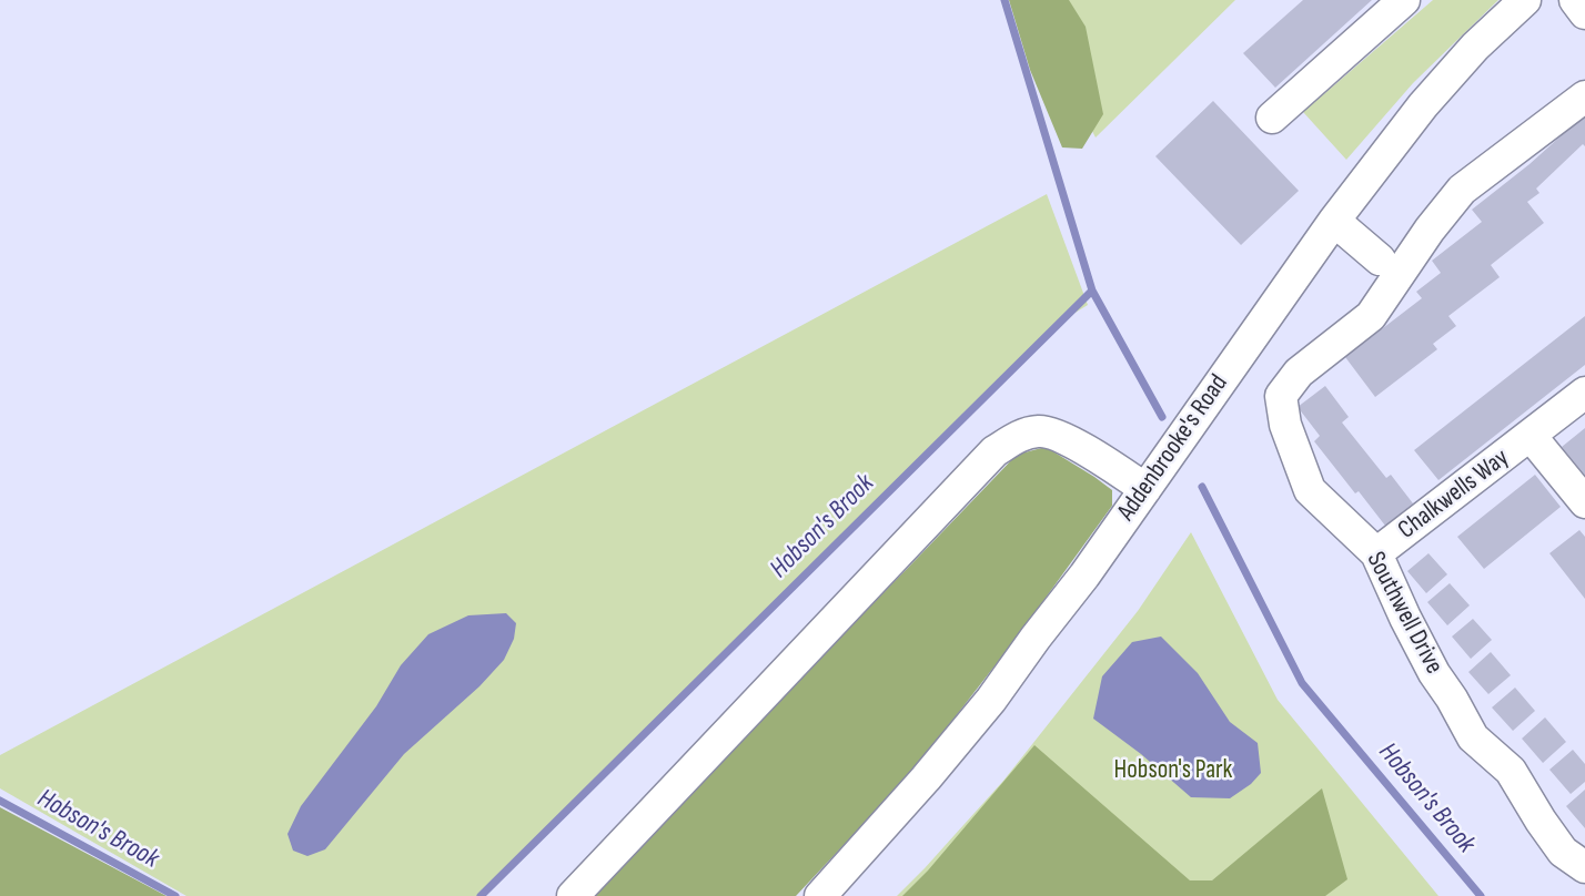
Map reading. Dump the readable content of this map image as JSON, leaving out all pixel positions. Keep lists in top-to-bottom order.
{
  "streets": {
    "street": ["Addenbrooke's Road", "Chalkwells Way", "Southwell Drive"]
  },
  "crossings": [
    ["Chalkwells Way", "Southwell Drive"]
  ],
  "water": ["Hobson's Brook"],
  "parks": ["Hobson's Park"]
}
